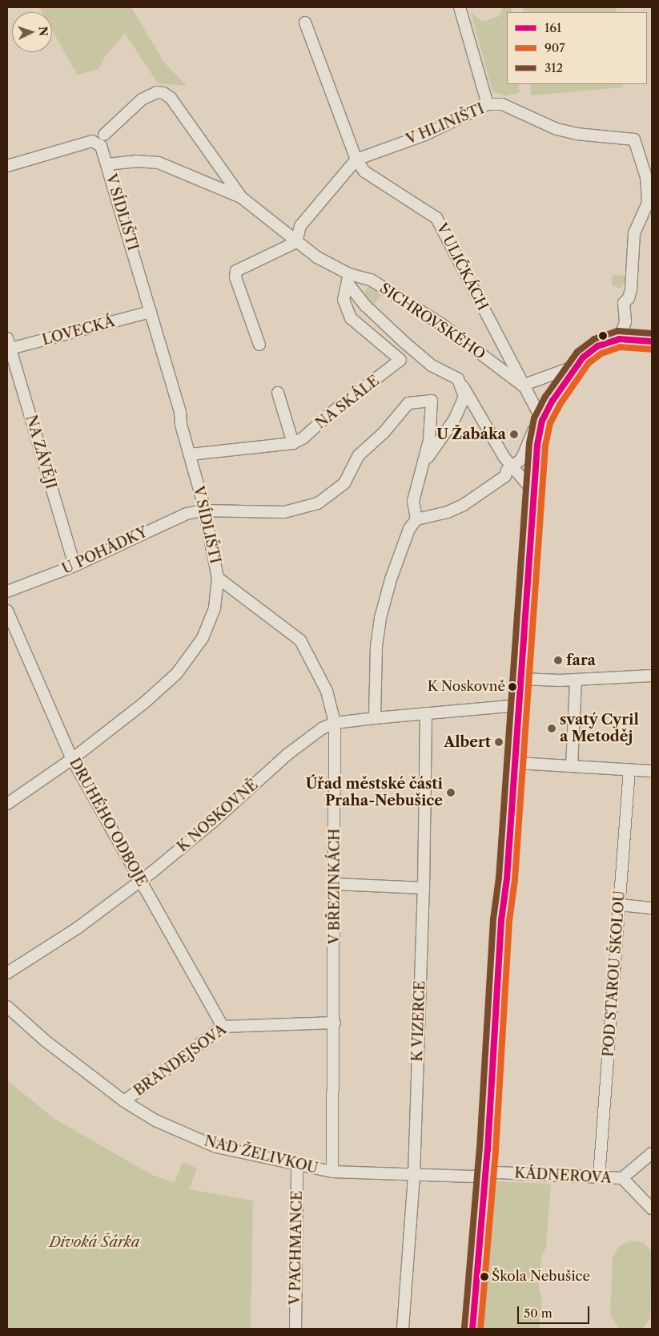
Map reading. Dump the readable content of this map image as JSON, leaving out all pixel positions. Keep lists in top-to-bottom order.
{
  "streets": {
    "street": [
      "V HLINIŠTI",
      "V SÍDLIŠTI",
      "V ULIČKÁCH",
      "SICHROVSKÉHO",
      "LOVECKÁ",
      "NA SKÁLE",
      "NA ZÁVĚJI",
      "U POHÁDKY",
      "K NOSKOVNĚ",
      "DRUHÉHO ODBOJE",
      "V BŘEZINKÁCH",
      "POD STAROU ŠKOLOU",
      "K VIZERCE",
      "BRANDEJSOVA",
      "NAD ŽELIVKOU",
      "KÁDNEROVA",
      "V PACHMANCE"
    ]
  },
  "crossings": [
    ["V HLINIŠTI", "V ULIČKÁCH"],
    ["V SÍDLIŠTI", "SICHROVSKÉHO"],
    ["V SÍDLIŠTI", "LOVECKÁ"],
    ["V SÍDLIŠTI", "NA SKÁLE"],
    ["V SÍDLIŠTI", "U POHÁDKY"],
    ["V SÍDLIŠTI", "DRUHÉHO ODBOJE"],
    ["V SÍDLIŠTI", "V BŘEZINKÁCH"],
    ["V ULIČKÁCH", "SICHROVSKÉHO"],
    ["SICHROVSKÉHO", "NA SKÁLE"],
    ["LOVECKÁ", "NA ZÁVĚJI"],
    ["NA ZÁVĚJI", "U POHÁDKY"],
    ["K NOSKOVNĚ", "DRUHÉHO ODBOJE"],
    ["K NOSKOVNĚ", "V BŘEZINKÁCH"],
    ["K NOSKOVNĚ", "K VIZERCE"],
    ["DRUHÉHO ODBOJE", "BRANDEJSOVA"],
    ["V BŘEZINKÁCH", "BRANDEJSOVA"],
    ["V BŘEZINKÁCH", "NAD ŽELIVKOU"],
    ["POD STAROU ŠKOLOU", "KÁDNEROVA"],
    ["K VIZERCE", "NAD ŽELIVKOU"],
    ["BRANDEJSOVA", "NAD ŽELIVKOU"],
    ["NAD ŽELIVKOU", "KÁDNEROVA"],
    ["NAD ŽELIVKOU", "V PACHMANCE"]
  ],
  "parks": ["Divoká Šárka"],
  "places": [
    "U Žabáka",
    "fara",
    "K Noskovně",
    "svatý Cyril a Metoděj",
    "Albert",
    "Úřad městské části Praha-Nebušice",
    "Škola Nebušice"
  ],
  "lines": ["transit line 312", "transit line 161", "transit line 907"],
  "legend": ["161", "907", "312"],
  "scale_bar": "50 m",
  "north": "right"
}
